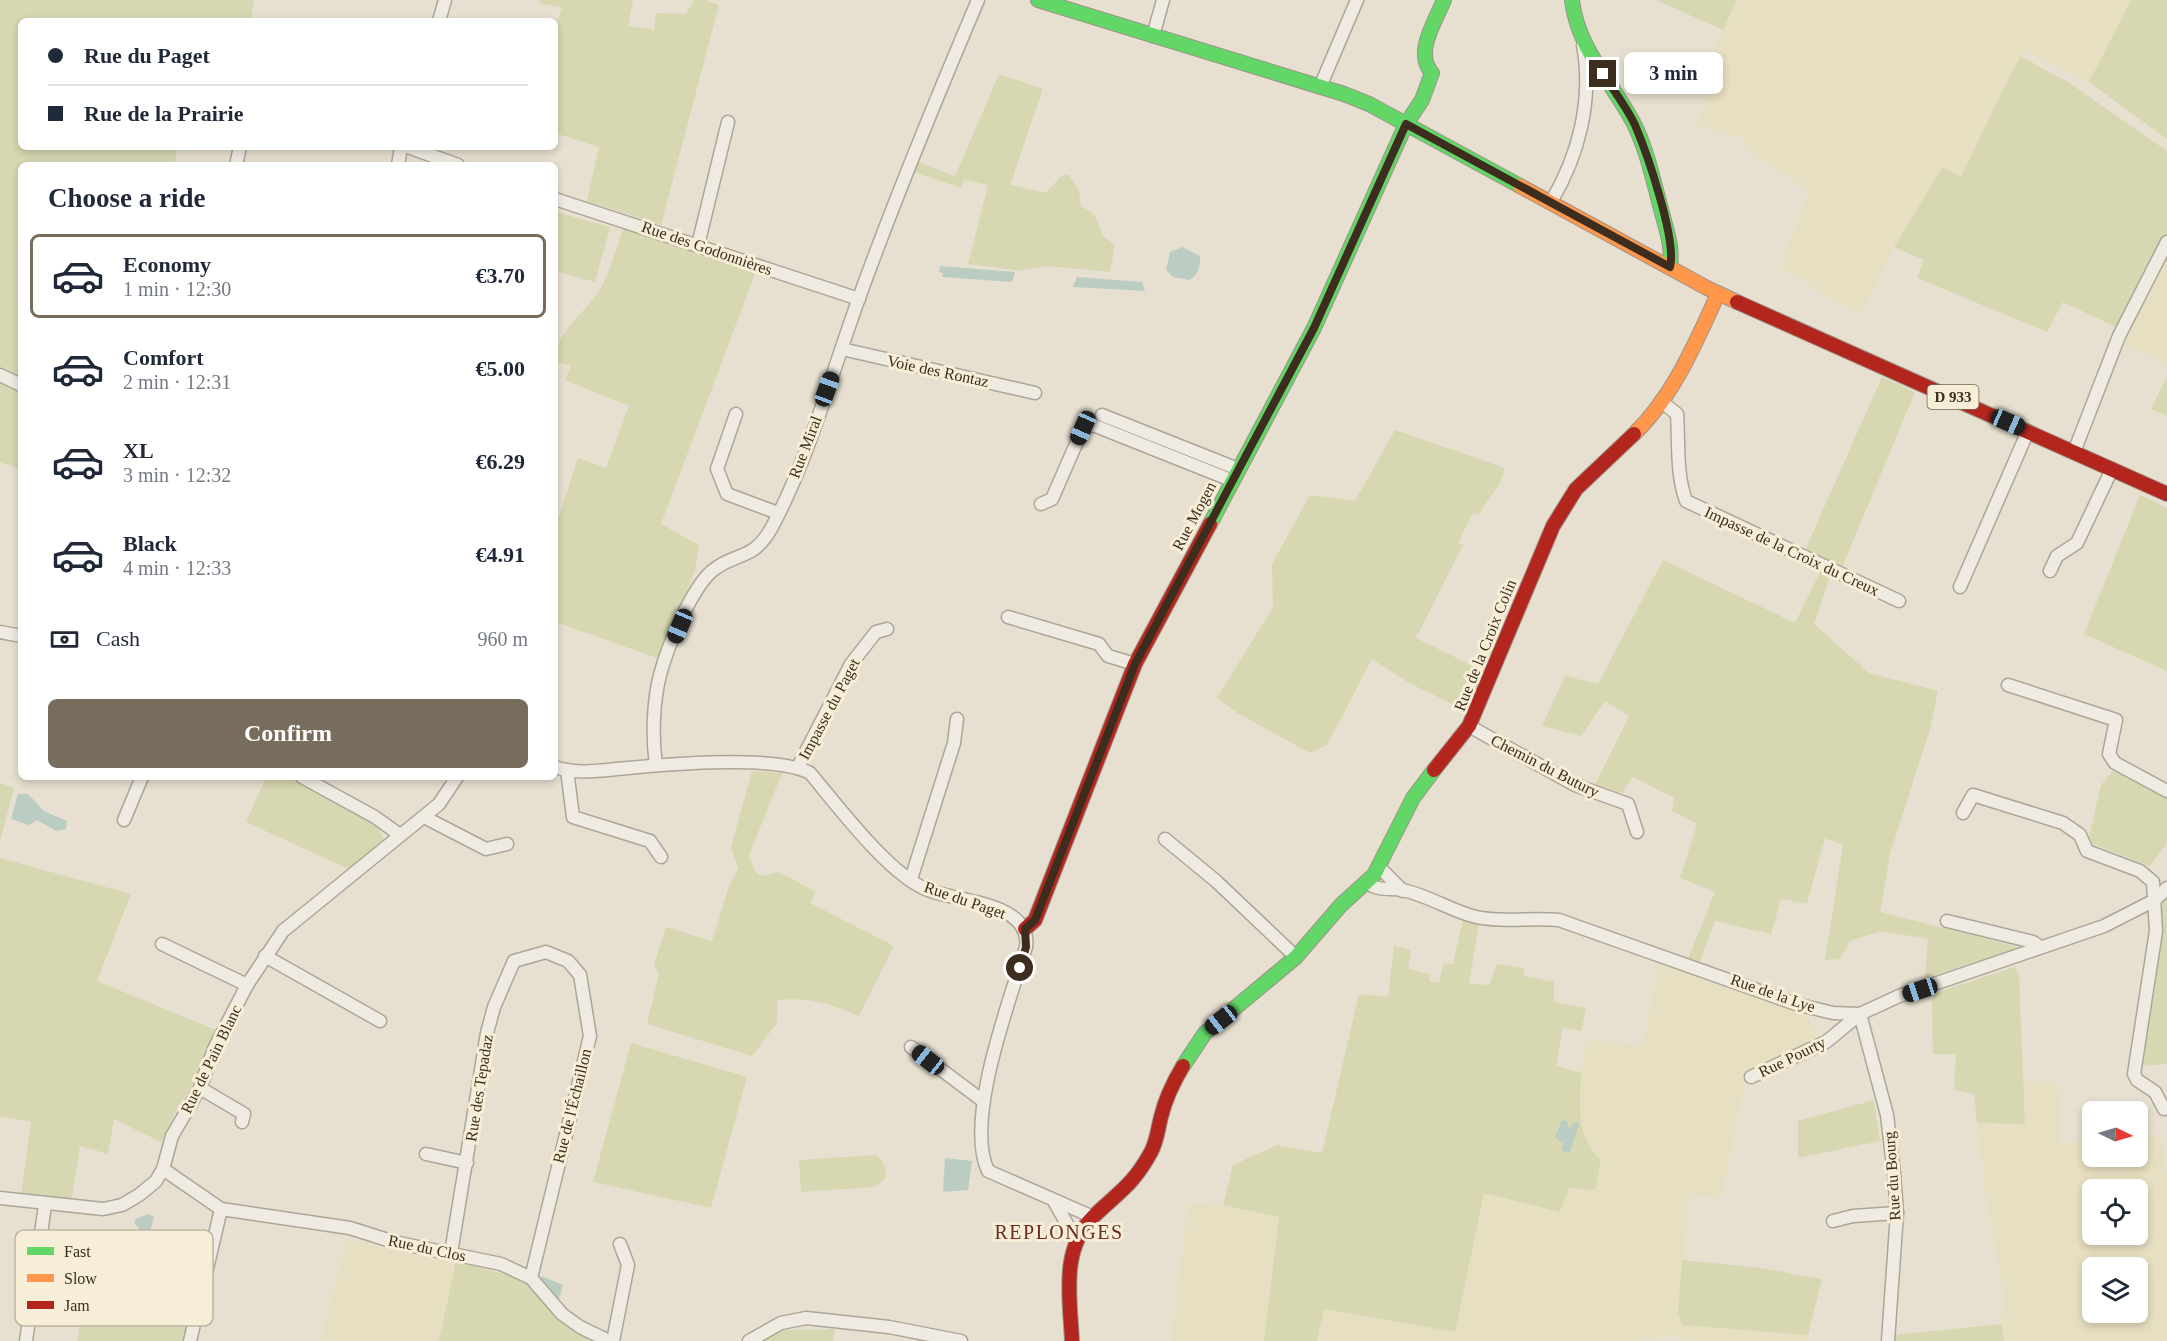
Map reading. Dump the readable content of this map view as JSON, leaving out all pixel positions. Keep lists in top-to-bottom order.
{
  "streets": {
    "street": [
      "Rue des Godonnières",
      "Voie des Rontaz",
      "D 933",
      "Rue Miral",
      "Rue Mogen",
      "Impasse de la Croix du Creux",
      "Rue de la Croix Colin",
      "Impasse du Paget",
      "Chemin du Butury",
      "Rue du Paget",
      "Rue de la Lye",
      "Rue Pourty",
      "Rue de Pain Blanc",
      "Rue des Tepadaz",
      "Rue de l'Échaillon",
      "Rue du Bourg",
      "Rue du Clos"
    ]
  },
  "crossings": [
    ["Rue des Godonnières", "Rue Miral"],
    ["Voie des Rontaz", "Rue Miral"],
    ["D 933", "Rue Mogen"],
    ["D 933", "Rue de la Croix Colin"],
    ["Rue Mogen", "Rue du Paget"],
    ["Impasse de la Croix du Creux", "Rue de la Croix Colin"],
    ["Rue de la Croix Colin", "Chemin du Butury"],
    ["Rue de la Croix Colin", "Rue du Paget"],
    ["Rue de la Croix Colin", "Rue de la Lye"],
    ["Impasse du Paget", "Rue du Paget"],
    ["Rue de la Lye", "Rue Pourty"],
    ["Rue de la Lye", "Rue du Bourg"],
    ["Rue Pourty", "Rue du Bourg"],
    ["Rue des Tepadaz", "Rue de l'Échaillon"],
    ["Rue des Tepadaz", "Rue du Clos"],
    ["Rue de l'Échaillon", "Rue du Clos"]
  ],
  "districts": ["REPLONGES"],
  "legend": ["Fast", "Slow", "Jam"],
  "north": "right",
  "page": {
    "banner": ["Rue du Paget", "Rue de la Prairie"],
    "bubble": "3 min",
    "heading": "Choose a ride",
    "list": [
      {
        "name": "Economy",
        "note": "1 min · 12:30",
        "value": "€3.70"
      },
      {
        "name": "Comfort",
        "note": "2 min · 12:31",
        "value": "€5.00"
      },
      {
        "name": "XL",
        "note": "3 min · 12:32",
        "value": "€6.29"
      },
      {
        "name": "Black",
        "note": "4 min · 12:33",
        "value": "€4.91"
      }
    ],
    "pay": ["Cash", "960 m"],
    "buttons": "Confirm"
  }
}
